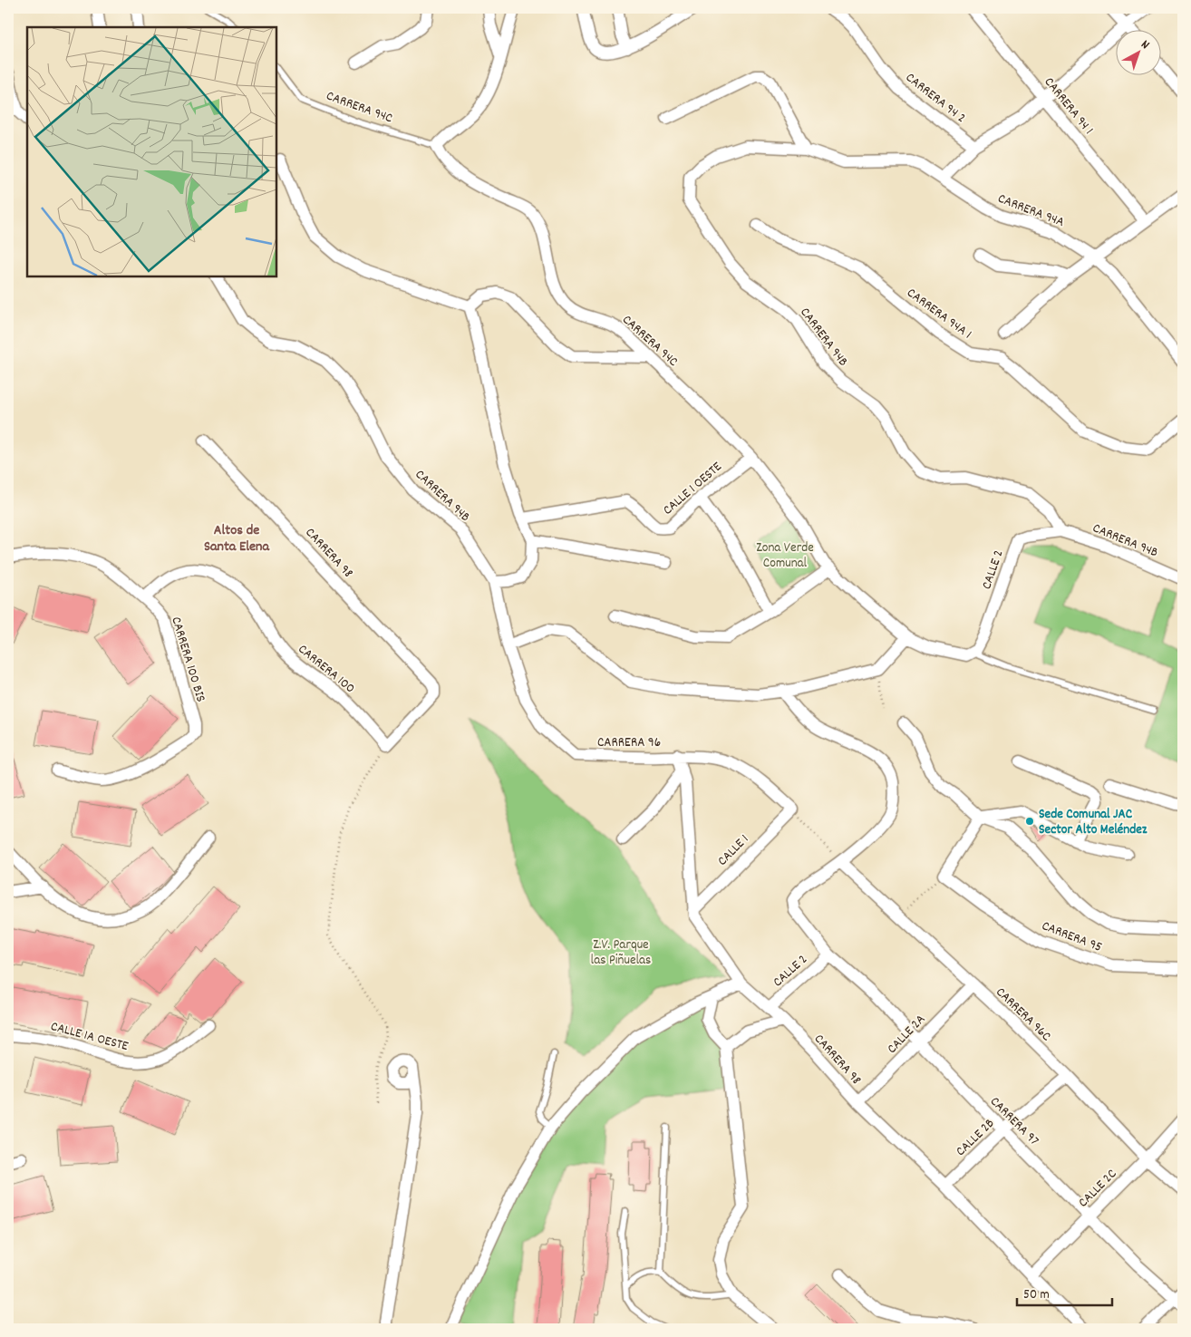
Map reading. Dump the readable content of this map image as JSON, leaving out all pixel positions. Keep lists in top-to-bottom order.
{
  "streets": {
    "street": [
      "CARRERA 94 2",
      "CARRERA 94 1",
      "CARRERA 94C",
      "CARRERA 94A",
      "CARRERA 94A 1",
      "CARRERA 94B",
      "CALLE 1 OESTE",
      "CARRERA 98",
      "CALLE 2",
      "CARRERA 100 BIS",
      "CARRERA 100",
      "CARRERA 96",
      "CALLE 1",
      "CARRERA 95",
      "CARRERA 96C",
      "CALLE 2A",
      "CALLE 1A OESTE",
      "CARRERA 97",
      "CALLE 2B",
      "CALLE 2C"
    ]
  },
  "crossings": [
    ["CARRERA 94C", "CALLE 1 OESTE"],
    ["CARRERA 94C", "CALLE 2"],
    ["CARRERA 94A", "CARRERA 94B"],
    ["CARRERA 94B", "CALLE 2"],
    ["CARRERA 94B", "CARRERA 96"],
    ["CARRERA 98", "CALLE 2"],
    ["CARRERA 98", "CARRERA 100"],
    ["CARRERA 98", "CARRERA 96"],
    ["CARRERA 98", "CALLE 1"],
    ["CARRERA 98", "CALLE 2A"],
    ["CARRERA 98", "CALLE 2B"],
    ["CARRERA 98", "CALLE 2C"],
    ["CALLE 2", "CARRERA 97"],
    ["CARRERA 100 BIS", "CARRERA 100"],
    ["CARRERA 96", "CALLE 1"],
    ["CARRERA 96C", "CALLE 2A"],
    ["CARRERA 96C", "CARRERA 97"],
    ["CARRERA 96C", "CALLE 2B"],
    ["CARRERA 96C", "CALLE 2C"],
    ["CALLE 2A", "CARRERA 97"],
    ["CARRERA 97", "CALLE 2B"],
    ["CARRERA 97", "CALLE 2C"]
  ],
  "districts": ["Altos de Santa Elena"],
  "parks": ["Zona Verde Comunal", "Z.V. Parque las Piñuelas"],
  "places": ["Sede Comunal JAC Sector Alto Meléndez"],
  "scale_bar": "50 m",
  "north": "top right"
}
